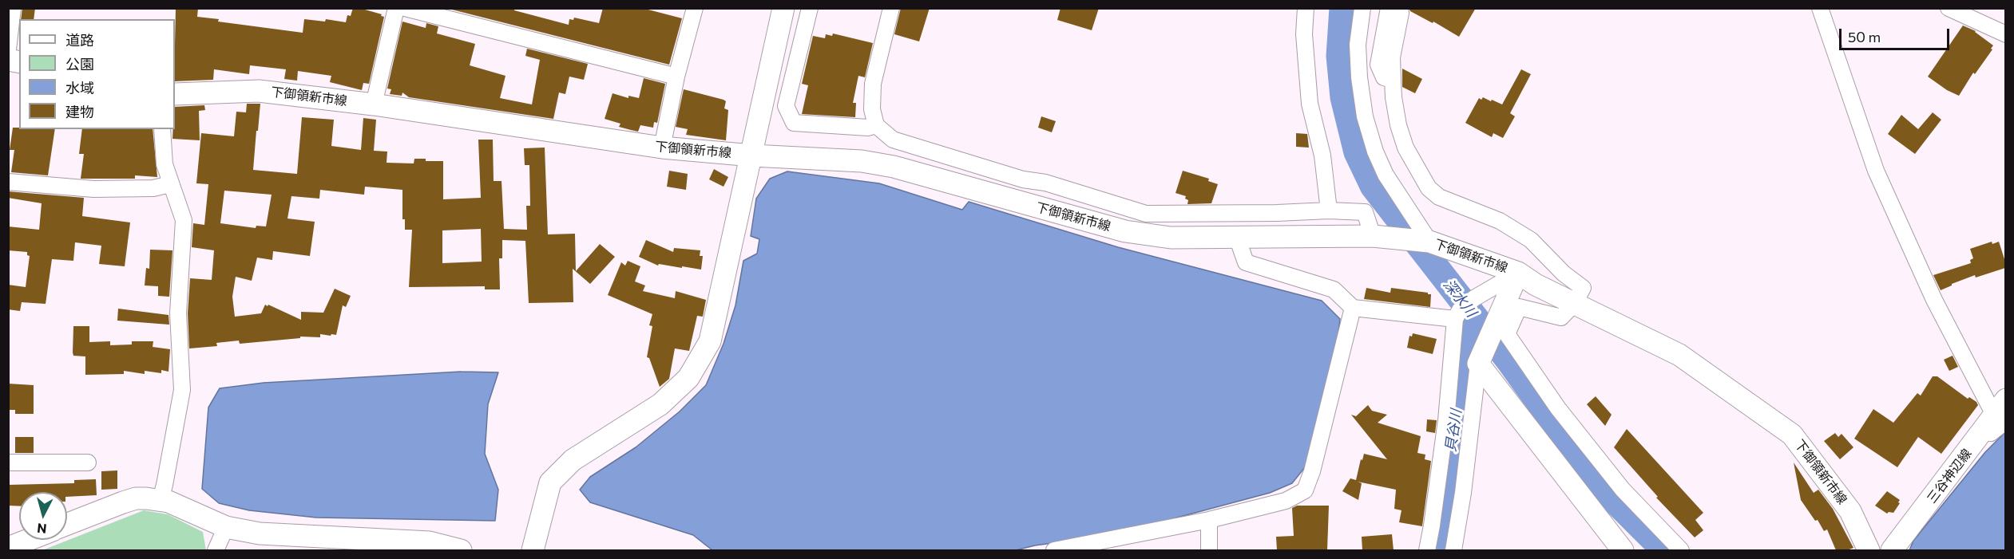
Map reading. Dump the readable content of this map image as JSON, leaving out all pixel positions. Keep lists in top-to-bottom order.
{
  "streets": {
    "main road": ["下御領新市線", "三谷神辺線"]
  },
  "water": ["深水川", "貝谷川"],
  "legend": [
    "道路",
    "公園",
    "水域",
    "建物"
  ],
  "scale_bar": "50 m",
  "north": "bottom"
}
